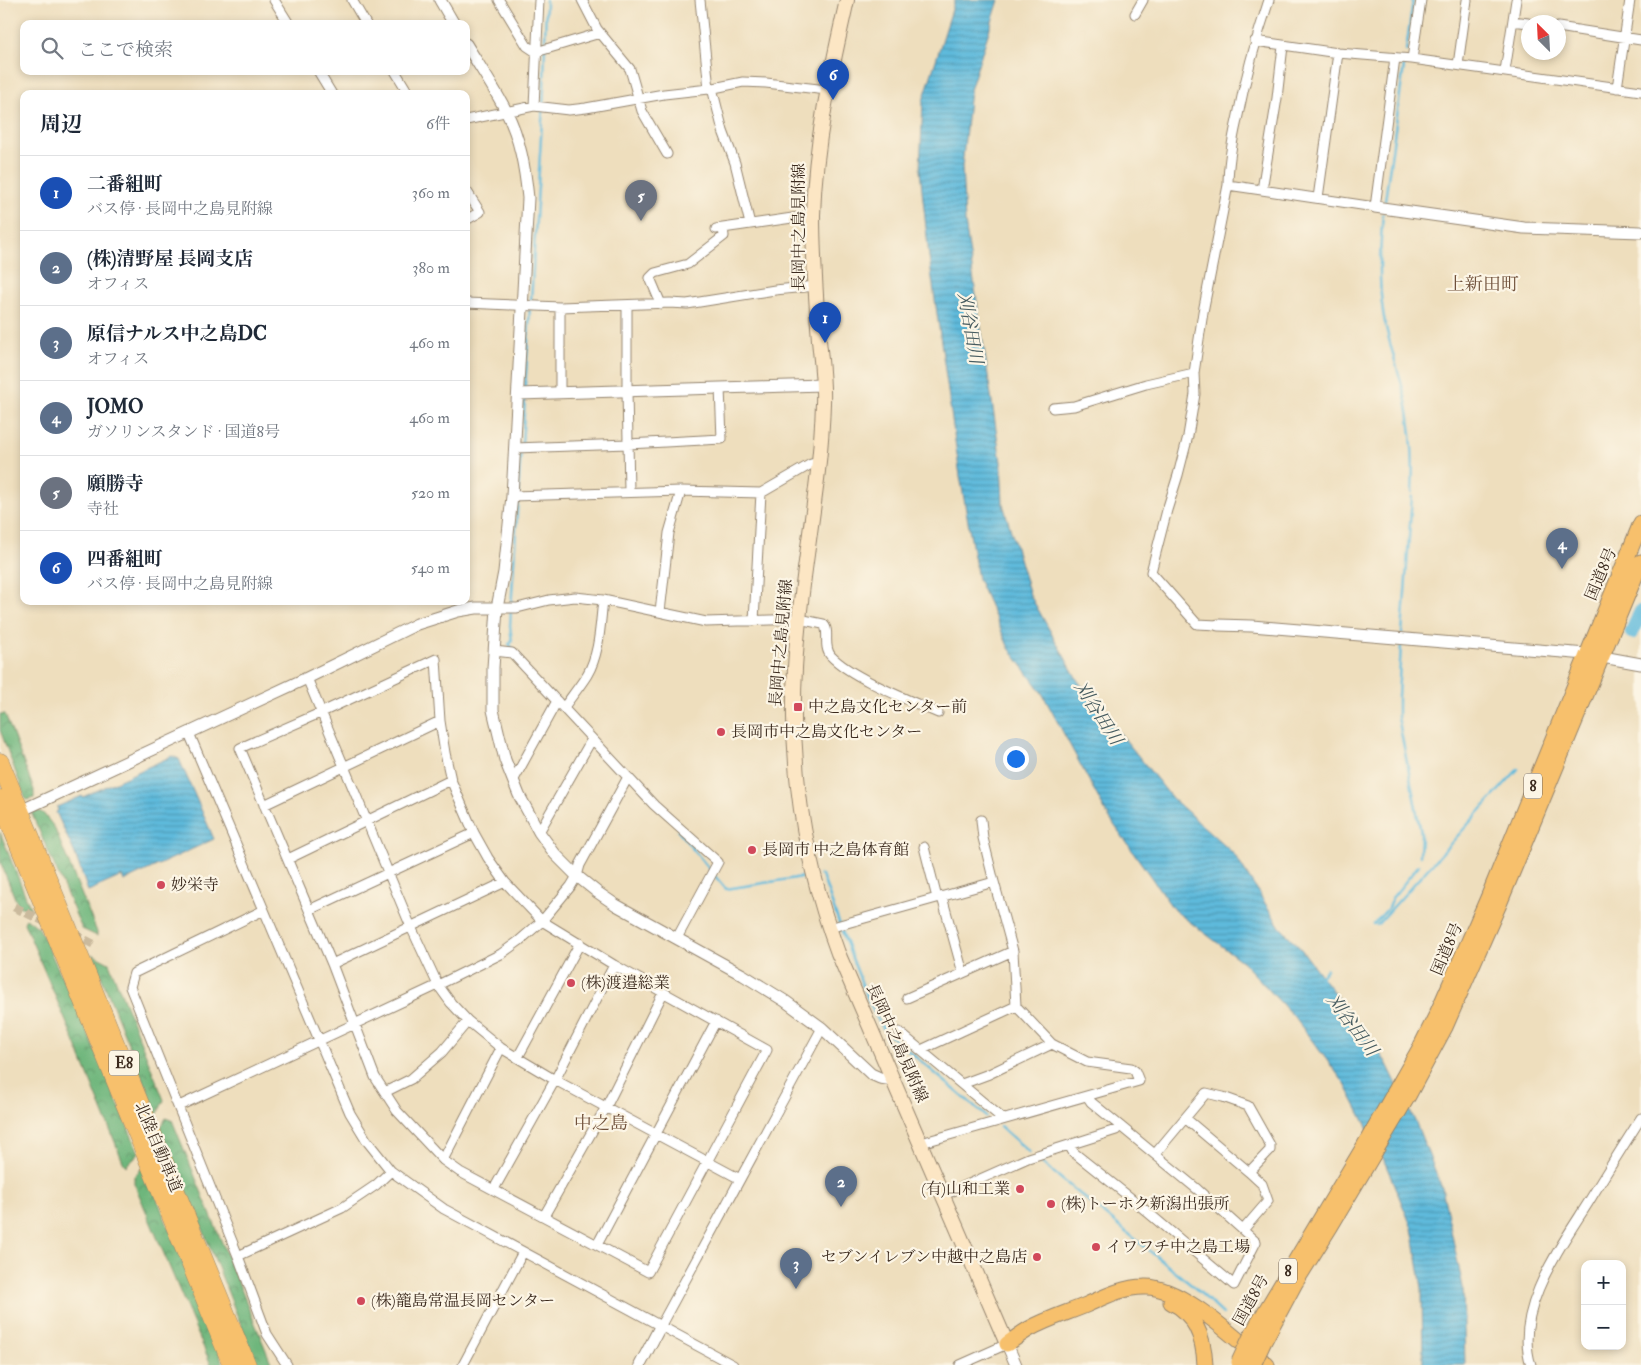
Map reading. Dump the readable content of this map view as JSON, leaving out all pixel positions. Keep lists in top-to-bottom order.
{
  "streets": {
    "highway": [
      "国道8号",
      "8",
      "E8",
      "北陸自動車道"
    ],
    "main road": ["長岡中之島見附線"]
  },
  "districts": ["上新田町", "中之島"],
  "water": ["刈谷田川"],
  "places": {
    "transit": ["中之島文化センター前"],
    "other": [
      "長岡市中之島文化センター",
      "長岡市 中之島体育館",
      "妙栄寺",
      "(株)渡邉総業",
      "(有)山和工業",
      "(株)トーホク新潟出張所",
      "イワフチ中之島工場",
      "セブンイレブン中越中之島店",
      "(株)籠島常温長岡センター"
    ]
  },
  "north": "top left",
  "page": {
    "search": "ここで検索",
    "pins": [
      "6",
      "5",
      "1",
      "4",
      "2",
      "3"
    ],
    "heading": ["周辺", "6件"],
    "list": [
      {
        "mark": "1",
        "name": "二番組町",
        "note": "バス停 · 長岡中之島見附線",
        "value": "360 m"
      },
      {
        "mark": "2",
        "name": "(株)清野屋 長岡支店",
        "note": "オフィス",
        "value": "380 m"
      },
      {
        "mark": "3",
        "name": "原信ナルス中之島DC",
        "note": "オフィス",
        "value": "460 m"
      },
      {
        "mark": "4",
        "name": "JOMO",
        "note": "ガソリンスタンド · 国道8号",
        "value": "460 m"
      },
      {
        "mark": "5",
        "name": "願勝寺",
        "note": "寺社",
        "value": "520 m"
      },
      {
        "mark": "6",
        "name": "四番組町",
        "note": "バス停 · 長岡中之島見附線",
        "value": "540 m"
      }
    ],
    "map_buttons": ["+", "−"]
  }
}
